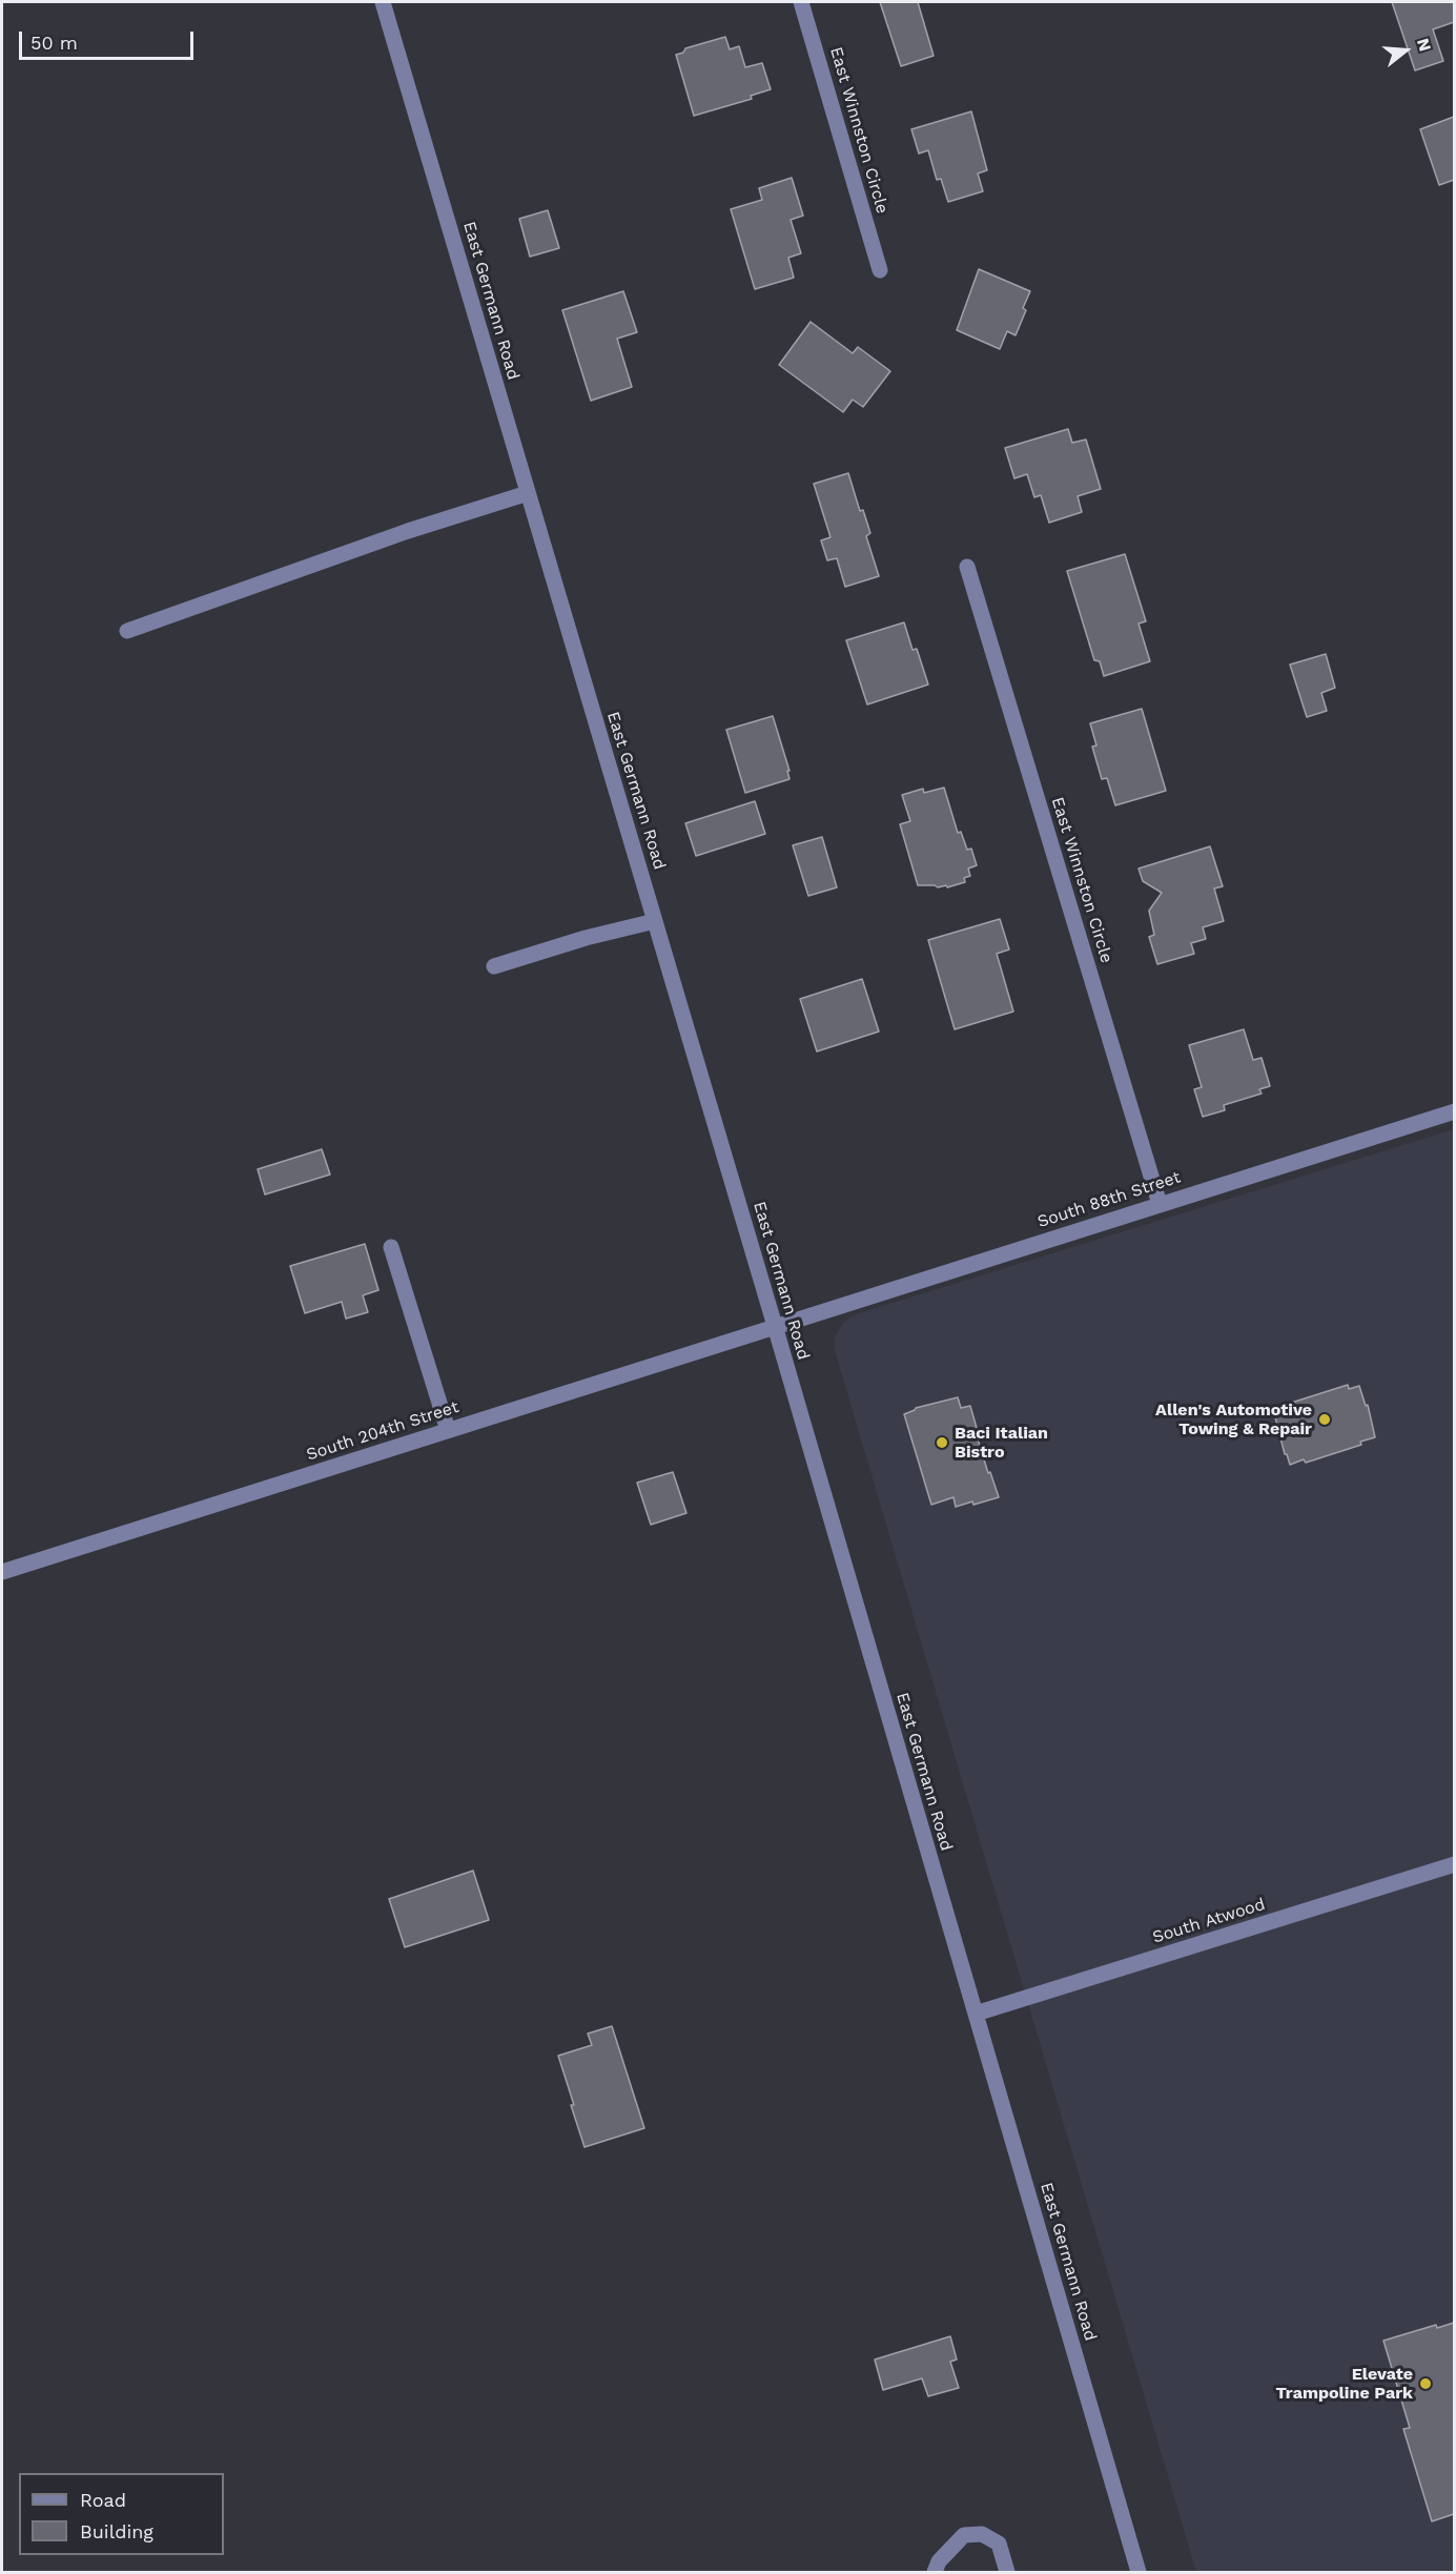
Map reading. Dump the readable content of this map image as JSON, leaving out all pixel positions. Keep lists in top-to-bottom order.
{
  "streets": {
    "street": [
      "East Winnston Circle",
      "East Germann Road",
      "South 88th Street",
      "South 204th Street",
      "South Atwood"
    ]
  },
  "crossings": [
    ["East Winnston Circle", "South 88th Street"],
    ["East Germann Road", "South 88th Street"],
    ["East Germann Road", "South 204th Street"],
    ["East Germann Road", "South Atwood"],
    ["South 88th Street", "South 204th Street"]
  ],
  "places": ["Allen's Automotive Towing & Repair", "Baci Italian Bistro", "Elevate Trampoline Park"],
  "legend": ["Road", "Building"],
  "scale_bar": "50 m",
  "north": "right"
}
